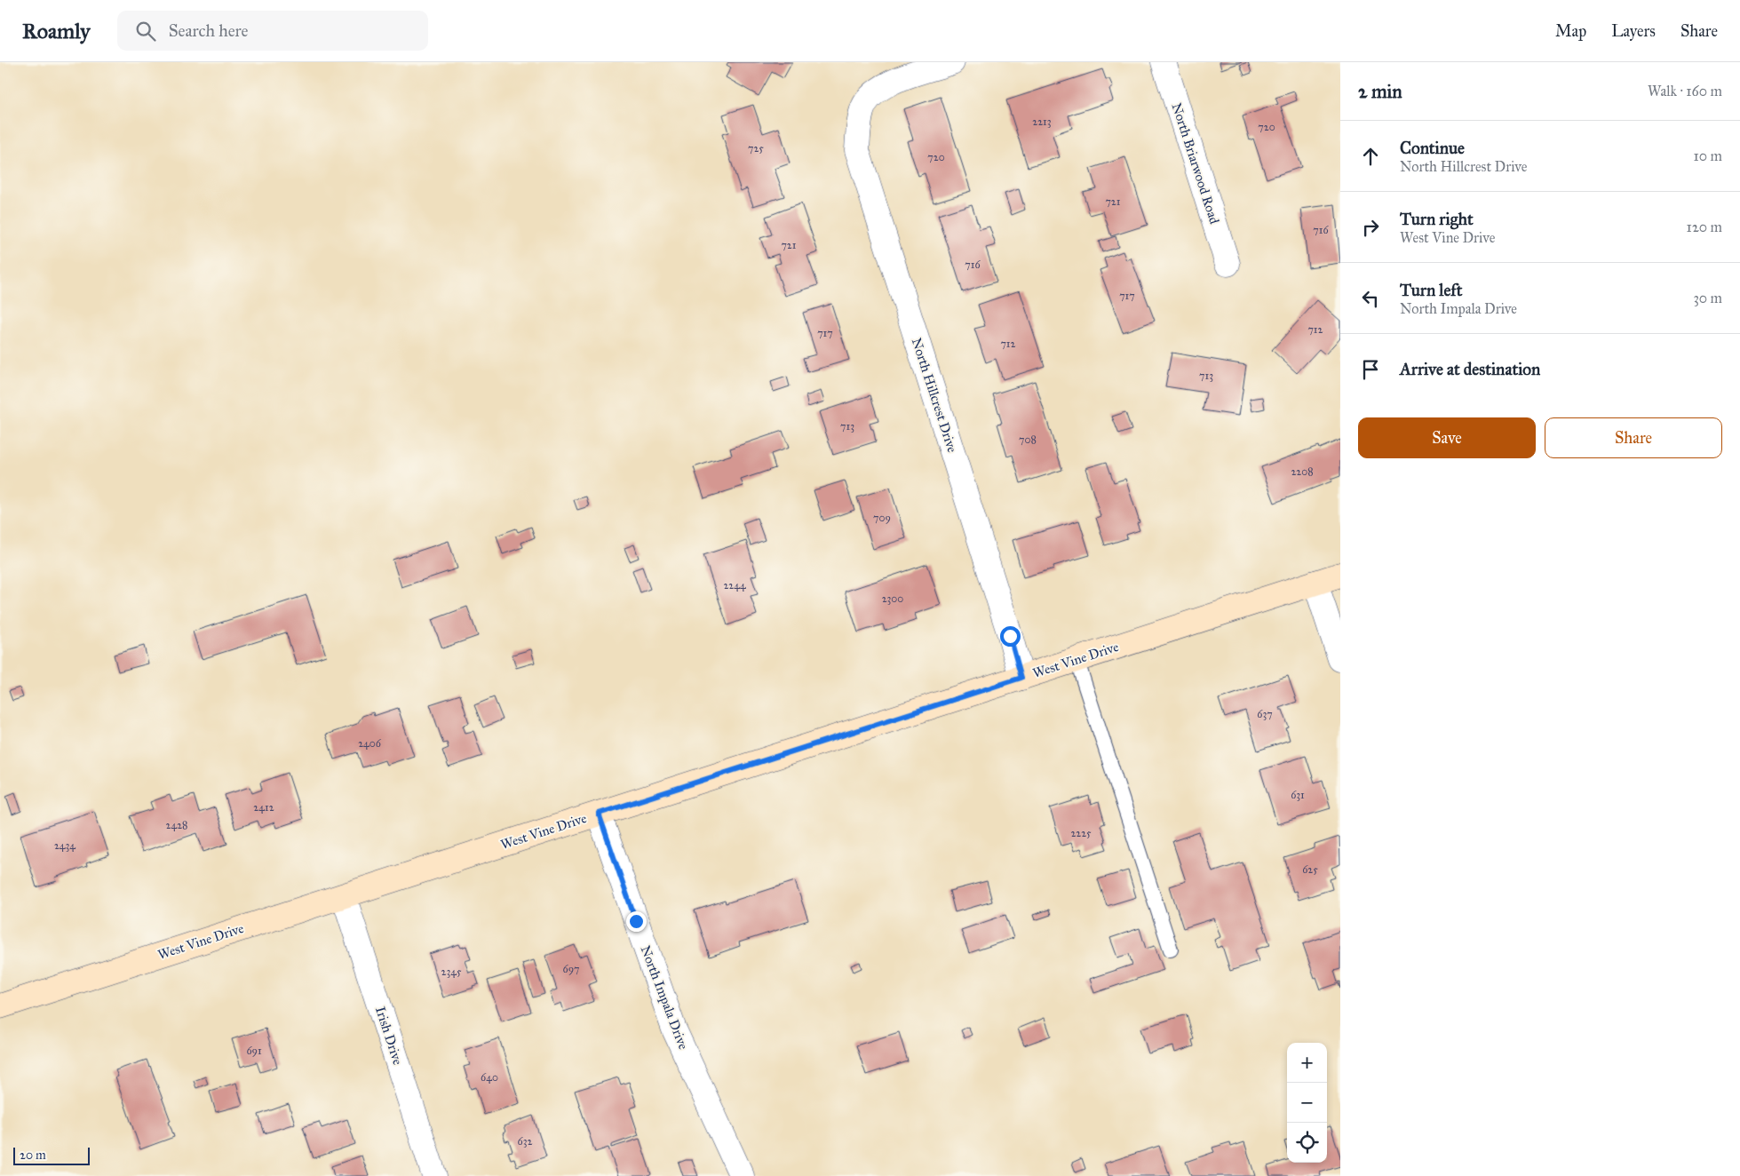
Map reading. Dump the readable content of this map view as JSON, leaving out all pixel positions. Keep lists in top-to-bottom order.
{
  "streets": {
    "street": [
      "North Briarwood Road",
      "North Hillcrest Drive",
      "West Vine Drive",
      "North Impala Drive",
      "Irish Drive"
    ]
  },
  "crossings": [
    ["North Hillcrest Drive", "West Vine Drive"],
    ["West Vine Drive", "North Impala Drive"],
    ["West Vine Drive", "Irish Drive"]
  ],
  "house_numbers": [
    "2213",
    "720",
    "725",
    "720",
    "721",
    "716",
    "721",
    "716",
    "717",
    "712",
    "717",
    "712",
    "713",
    "713",
    "708",
    "2208",
    "709",
    "2244",
    "2300",
    "637",
    "2406",
    "631",
    "2412",
    "2428",
    "2225",
    "2434",
    "625",
    "697",
    "2345",
    "691",
    "640",
    "632"
  ],
  "scale_bar": "20 m",
  "page": {
    "header": "Roamly",
    "search": "Search here",
    "nav": ["Map", "Layers", "Share"],
    "heading": ["2 min", "Walk · 160 m"],
    "list": [
      ["Continue", "North Hillcrest Drive", "10 m"],
      ["Turn right", "West Vine Drive", "120 m"],
      ["Turn left", "North Impala Drive", "30 m"],
      "Arrive at destination"
    ],
    "buttons": ["Save", "Share"],
    "map_buttons": ["+", "−"],
    "scale": "20 m"
  }
}
